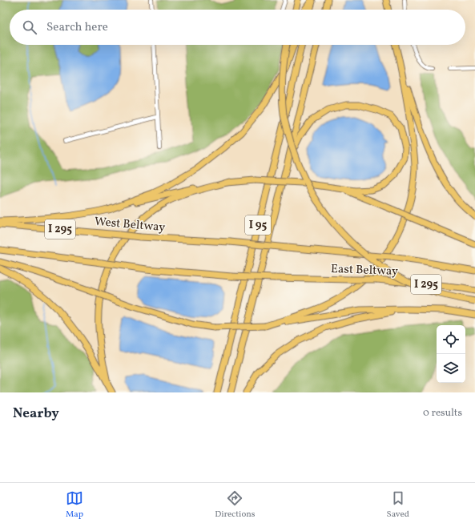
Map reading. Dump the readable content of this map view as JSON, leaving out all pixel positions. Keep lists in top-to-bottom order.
{
  "streets": {
    "highway": [
      "West Beltway",
      "I 95",
      "I 295",
      "East Beltway"
    ]
  },
  "crossings": [
    ["West Beltway", "East Beltway"]
  ],
  "page": {
    "search": "Search here",
    "heading": ["Nearby", "0 results"],
    "nav": ["Map", "Directions", "Saved"]
  }
}
